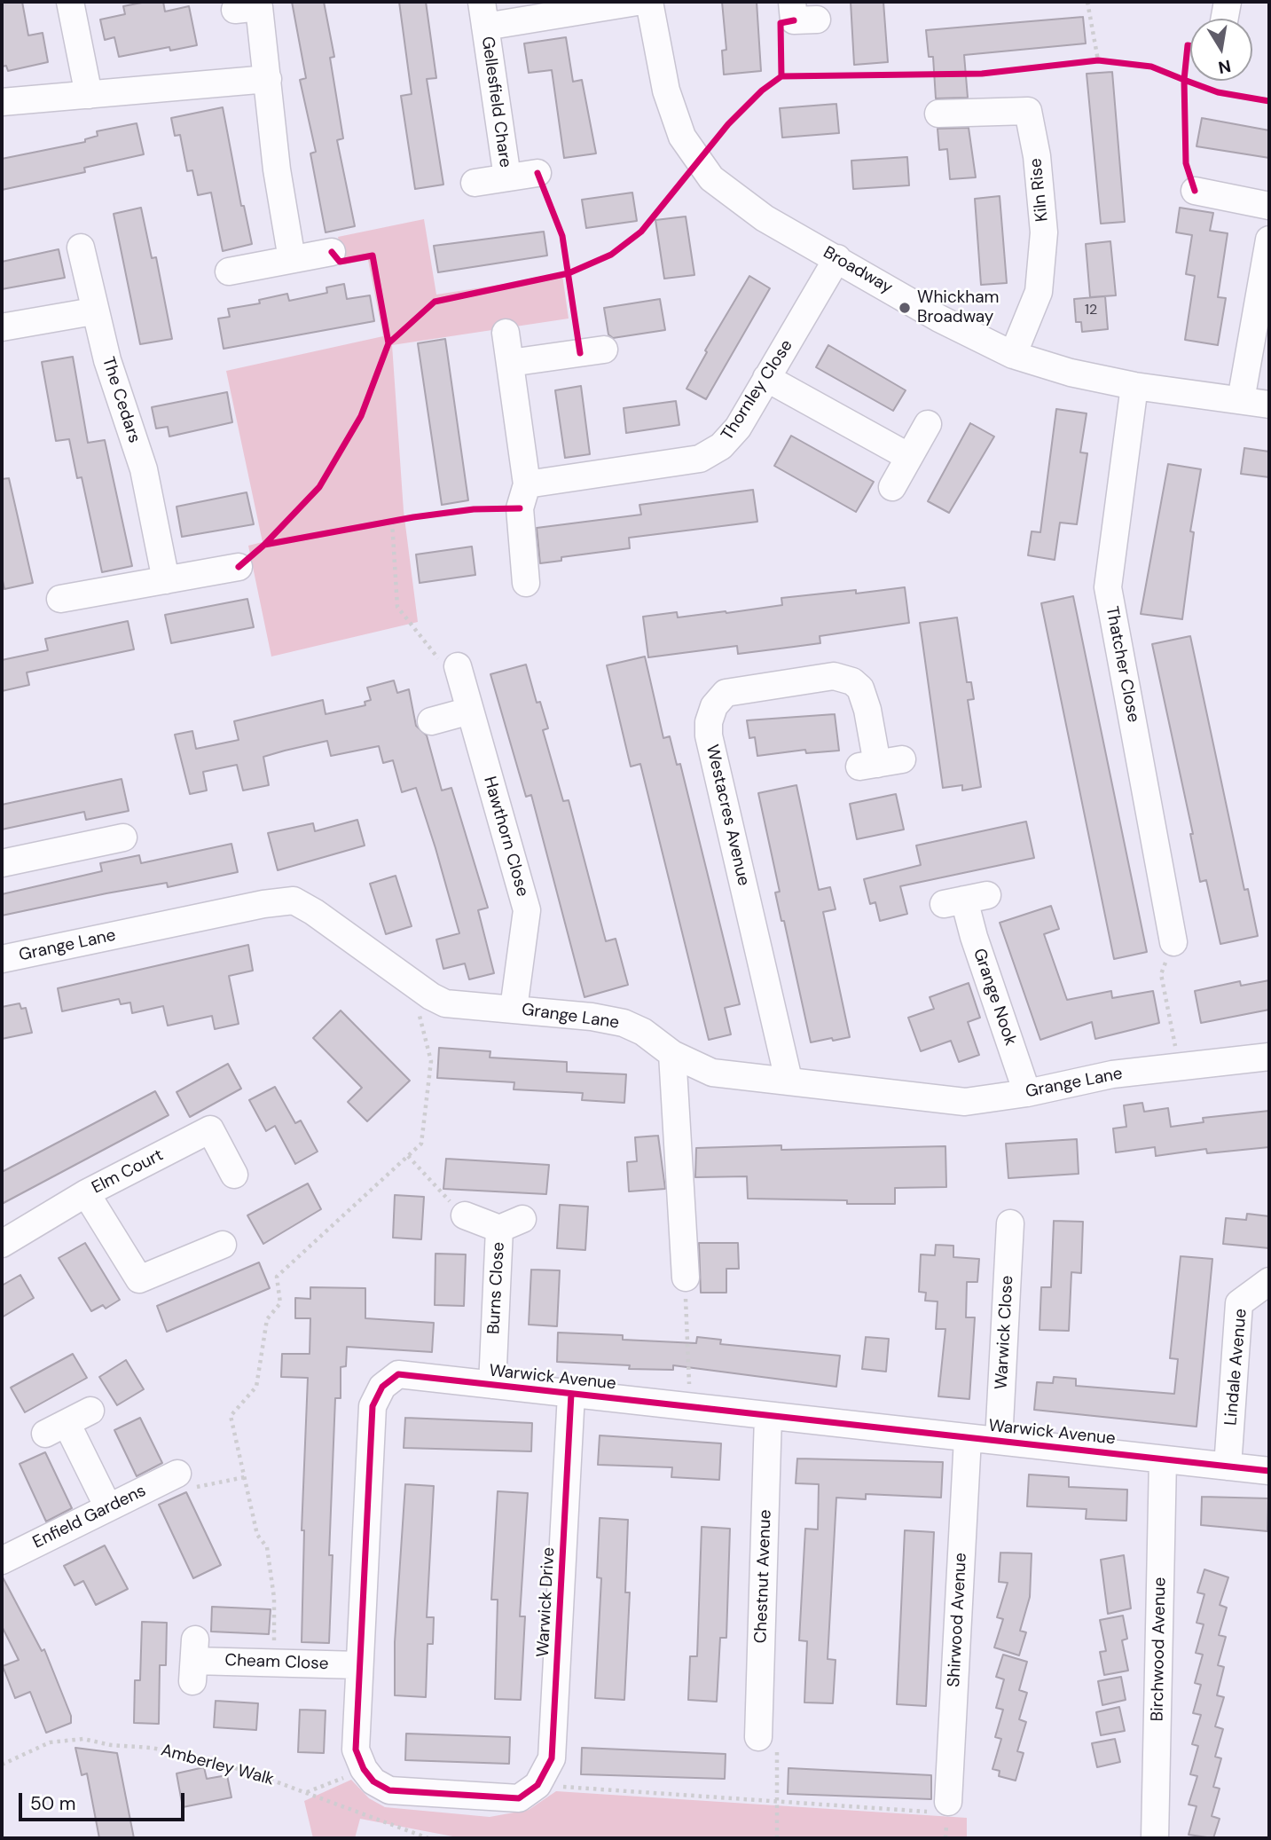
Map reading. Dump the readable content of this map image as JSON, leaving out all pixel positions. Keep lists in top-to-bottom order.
{
  "streets": {
    "street": [
      "Gellesfield Chare",
      "Kiln Rise",
      "Broadway",
      "Thornley Close",
      "The Cedars",
      "Thatcher Close",
      "Westacres Avenue",
      "Hawthorn Close",
      "Grange Lane",
      "Grange Nook",
      "Elm Court",
      "Burns Close",
      "Warwick Close",
      "Lindale Avenue",
      "Warwick Avenue",
      "Enfield Gardens",
      "Chestnut Avenue",
      "Warwick Drive",
      "Shirwood Avenue",
      "Birchwood Avenue",
      "Cheam Close"
    ],
    "path": ["Amberley Walk"]
  },
  "crossings": [
    ["Kiln Rise", "Broadway"],
    ["Broadway", "Thornley Close"],
    ["Broadway", "Thatcher Close"],
    ["Westacres Avenue", "Grange Lane"],
    ["Hawthorn Close", "Grange Lane"],
    ["Grange Lane", "Grange Nook"],
    ["Burns Close", "Warwick Avenue"],
    ["Warwick Close", "Warwick Avenue"],
    ["Lindale Avenue", "Warwick Avenue"],
    ["Warwick Avenue", "Chestnut Avenue"],
    ["Warwick Avenue", "Warwick Drive"],
    ["Warwick Avenue", "Shirwood Avenue"],
    ["Warwick Avenue", "Birchwood Avenue"],
    ["Warwick Avenue", "Cheam Close"]
  ],
  "places": ["Whickham Broadway"],
  "house_numbers": ["12"],
  "scale_bar": "50 m",
  "north": "bottom"
}
